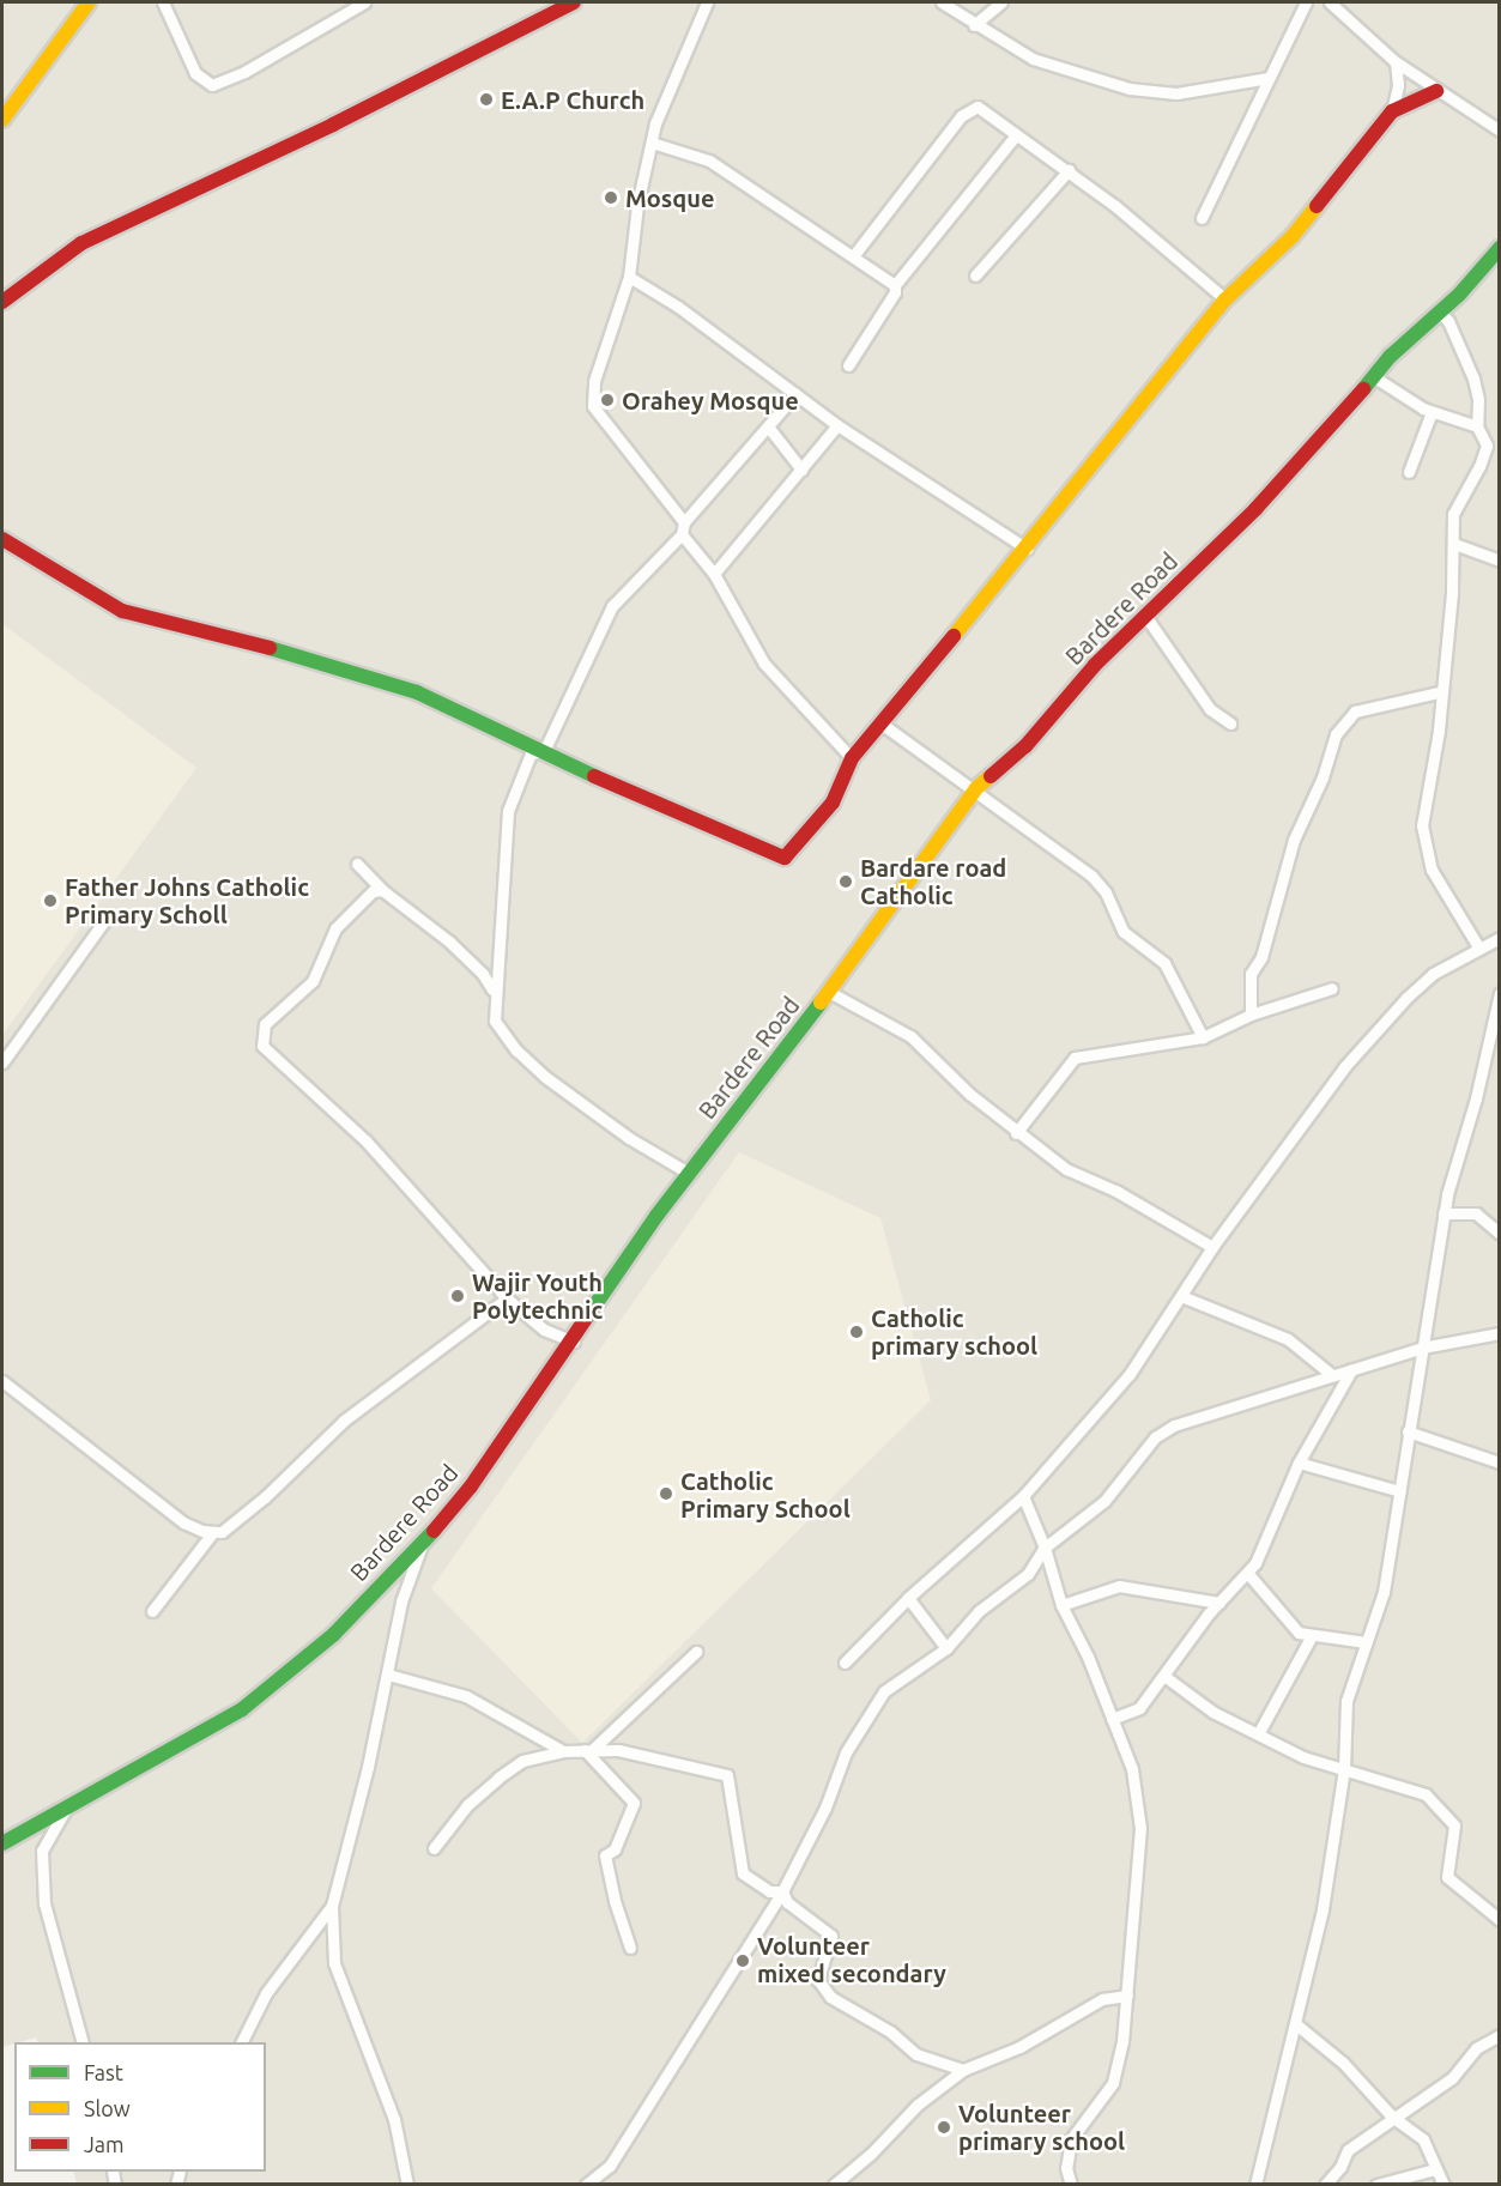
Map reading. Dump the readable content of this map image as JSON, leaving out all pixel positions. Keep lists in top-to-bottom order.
{
  "streets": {
    "street": ["Bardere Road"]
  },
  "places": [
    "E.A.P Church",
    "Mosque",
    "Orahey Mosque",
    "Bardare road Catholic",
    "Father Johns Catholic Primary Scholl",
    "Wajir Youth Polytechnic",
    "Catholic primary school",
    "Catholic Primary School",
    "Volunteer mixed secondary",
    "Volunteer primary school"
  ],
  "legend": ["Fast", "Slow", "Jam"]
}
